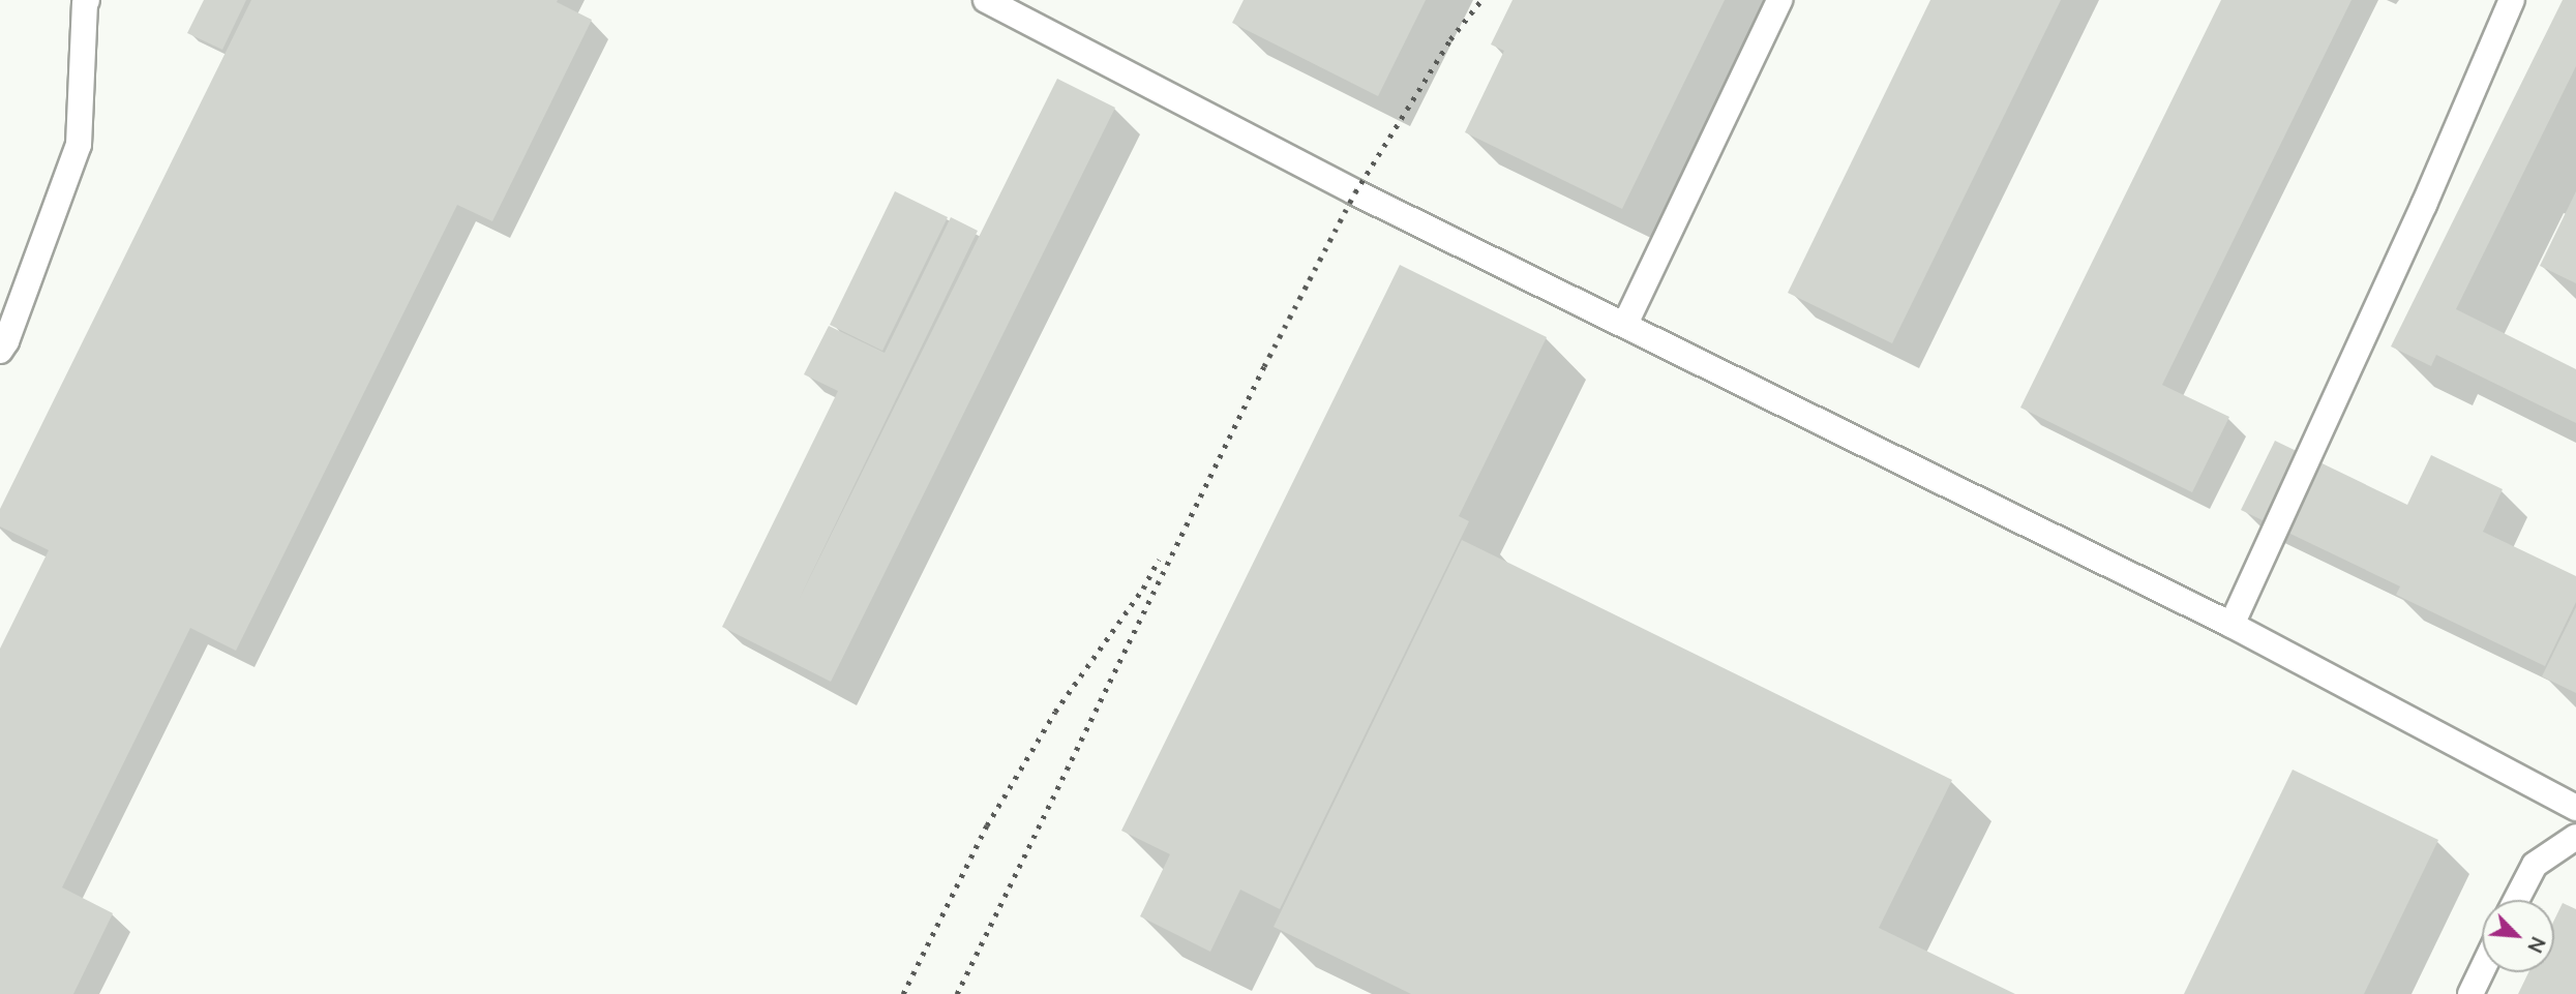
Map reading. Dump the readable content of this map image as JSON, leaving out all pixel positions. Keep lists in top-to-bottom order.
{
  "north": "bottom right"
}
